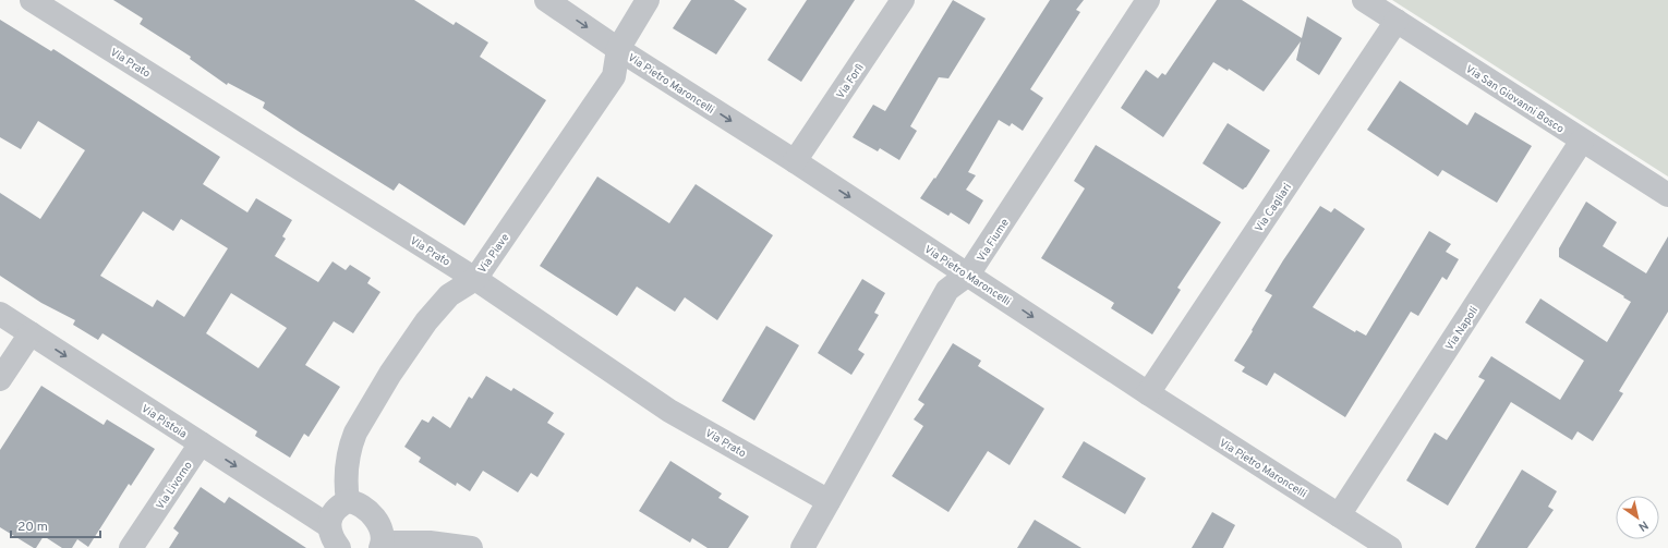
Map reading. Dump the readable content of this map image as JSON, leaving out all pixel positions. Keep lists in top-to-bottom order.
{
  "streets": {
    "street": [
      "Via Prato",
      "Via Forlì",
      "Via Pietro Maroncelli",
      "Via San Giovanni Bosco",
      "Via Cagliari",
      "Via Fiume",
      "Via Piave",
      "Via Napoli",
      "Via Pistoia",
      "Via Livorno"
    ]
  },
  "crossings": [
    ["Via Prato", "Via Fiume"],
    ["Via Prato", "Via Piave"],
    ["Via Forlì", "Via Pietro Maroncelli"],
    ["Via Pietro Maroncelli", "Via Cagliari"],
    ["Via Pietro Maroncelli", "Via Fiume"],
    ["Via Pietro Maroncelli", "Via Piave"],
    ["Via Pietro Maroncelli", "Via Napoli"],
    ["Via San Giovanni Bosco", "Via Cagliari"],
    ["Via San Giovanni Bosco", "Via Napoli"],
    ["Via Pistoia", "Via Livorno"]
  ],
  "one_way": ["Via Pietro Maroncelli", "Via Pistoia"],
  "scale_bar": "20 m",
  "north": "bottom right"
}
